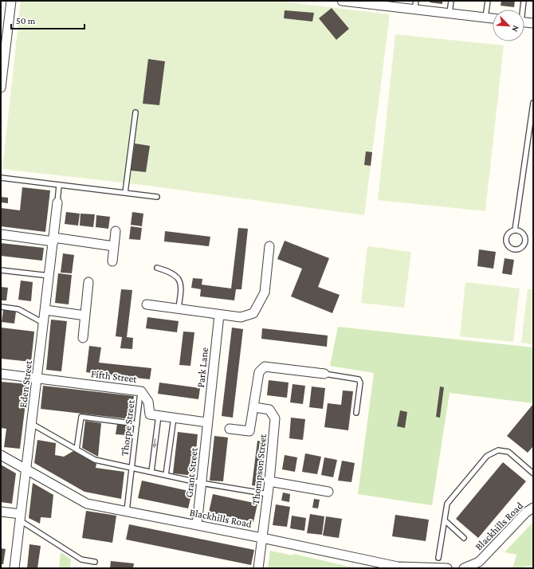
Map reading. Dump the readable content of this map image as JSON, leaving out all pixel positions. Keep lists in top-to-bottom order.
{
  "streets": {
    "street": [
      "Park Lane",
      "Fifth Street",
      "Eden Street",
      "Thompson Street",
      "Grant Street",
      "Blackhills Road"
    ],
    "lane": ["Thorpe Street"]
  },
  "crossings": [
    ["Park Lane", "Grant Street"],
    ["Fifth Street", "Eden Street"],
    ["Fifth Street", "Thorpe Street"],
    ["Eden Street", "Blackhills Road"],
    ["Thorpe Street", "Blackhills Road"],
    ["Thompson Street", "Blackhills Road"],
    ["Grant Street", "Blackhills Road"]
  ],
  "scale_bar": "50 m",
  "north": "bottom right"
}
